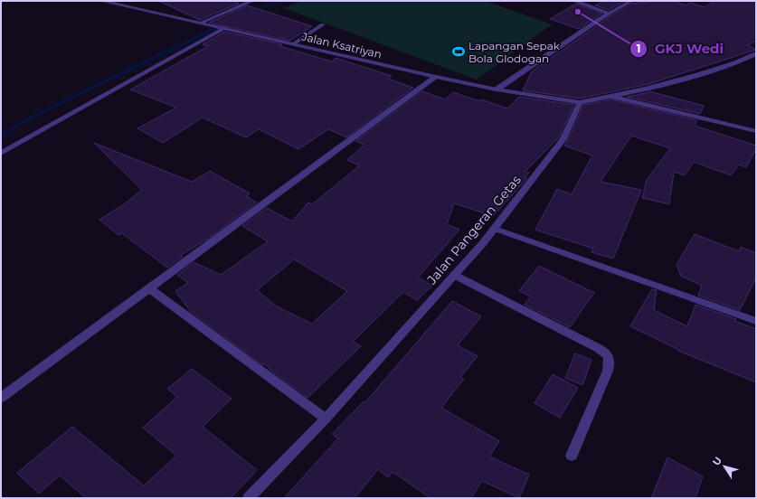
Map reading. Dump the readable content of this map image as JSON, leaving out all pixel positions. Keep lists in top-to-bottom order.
{
  "streets": {
    "street": ["Jalan Ksatriyan", "Jalan Pangeran Getas"]
  },
  "crossings": [
    ["Jalan Ksatriyan", "Jalan Pangeran Getas"]
  ],
  "places": {
    "other": ["GKJ Wedi"],
    "sports": ["Lapangan Sepak Bola Glodogan"]
  },
  "north": "top left"
}
